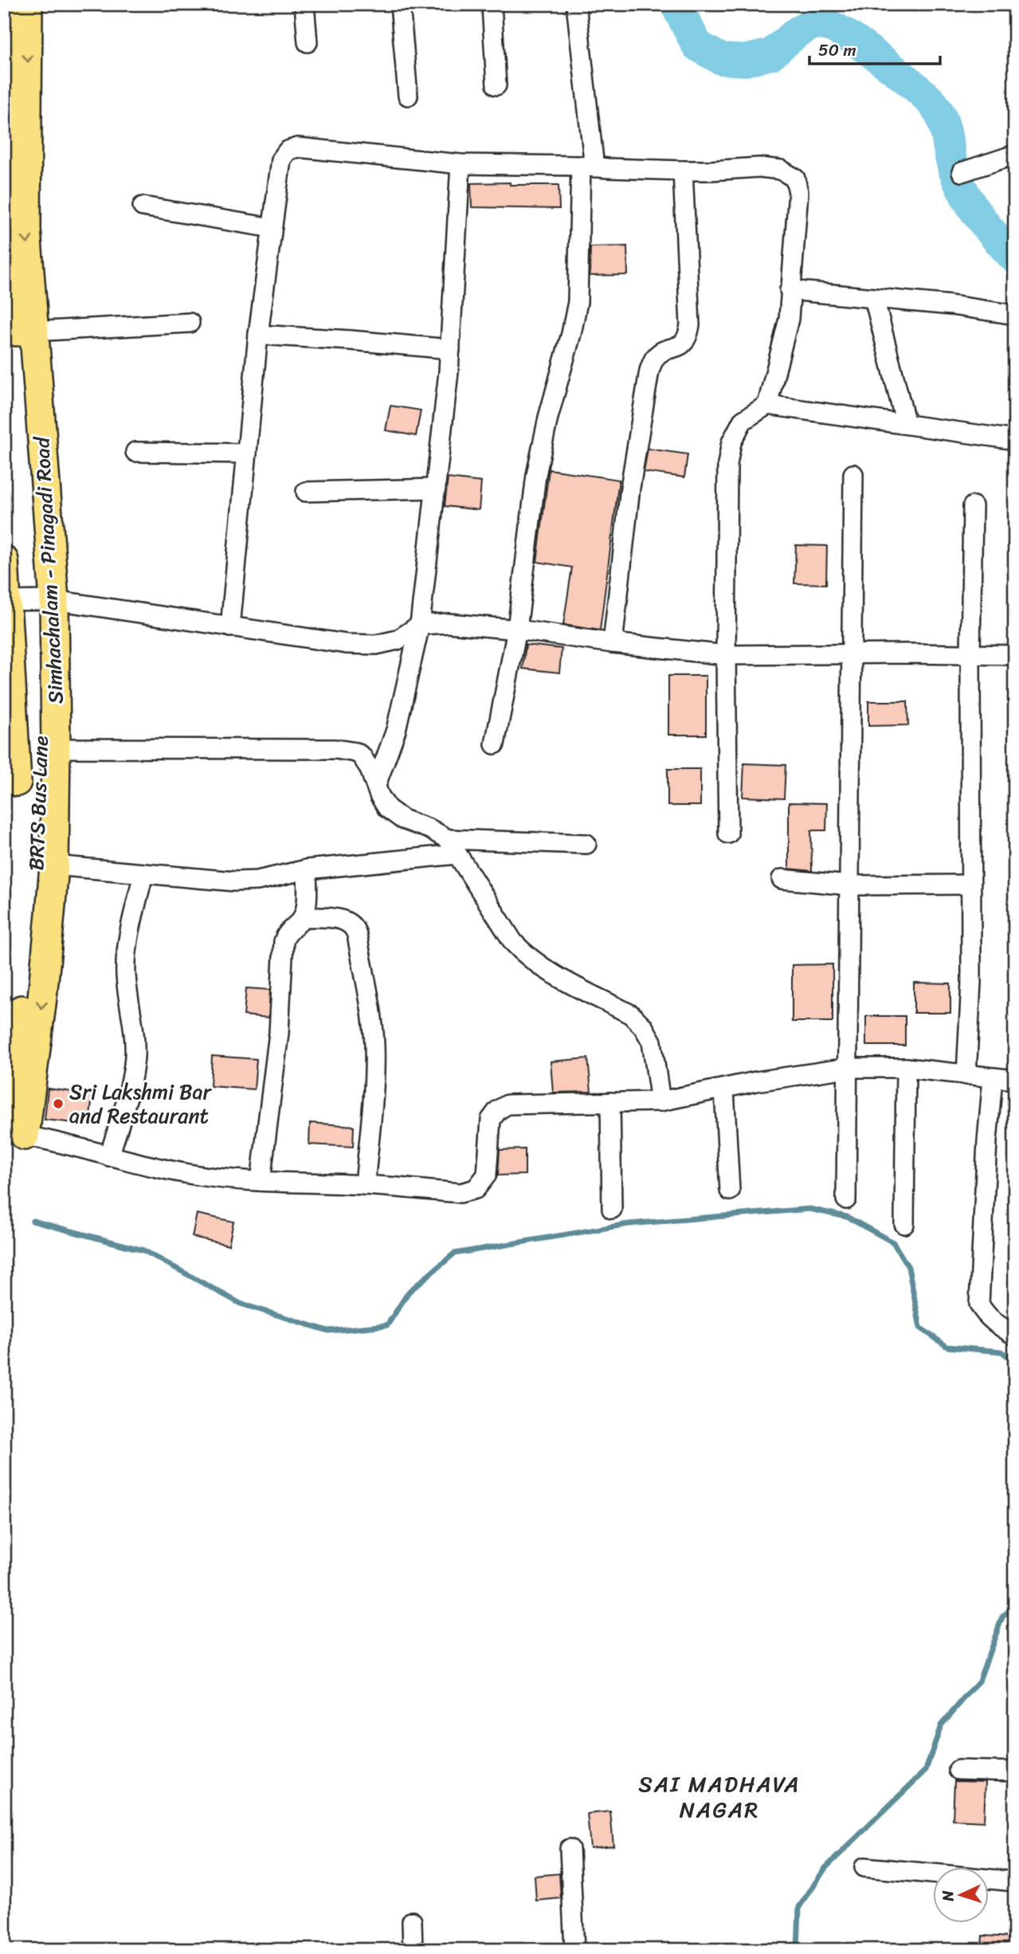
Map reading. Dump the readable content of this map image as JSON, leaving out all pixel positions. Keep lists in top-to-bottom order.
{
  "streets": {
    "main road": ["Simhachalam - Pinagadi Road", "BRTS Bus Lane"]
  },
  "crossings": [
    ["Simhachalam - Pinagadi Road", "BRTS Bus Lane"]
  ],
  "one_way": ["Simhachalam - Pinagadi Road"],
  "districts": ["SAI MADHAVA NAGAR"],
  "places": ["Sri Lakshmi Bar and Restaurant"],
  "scale_bar": "50 m",
  "north": "left"
}
